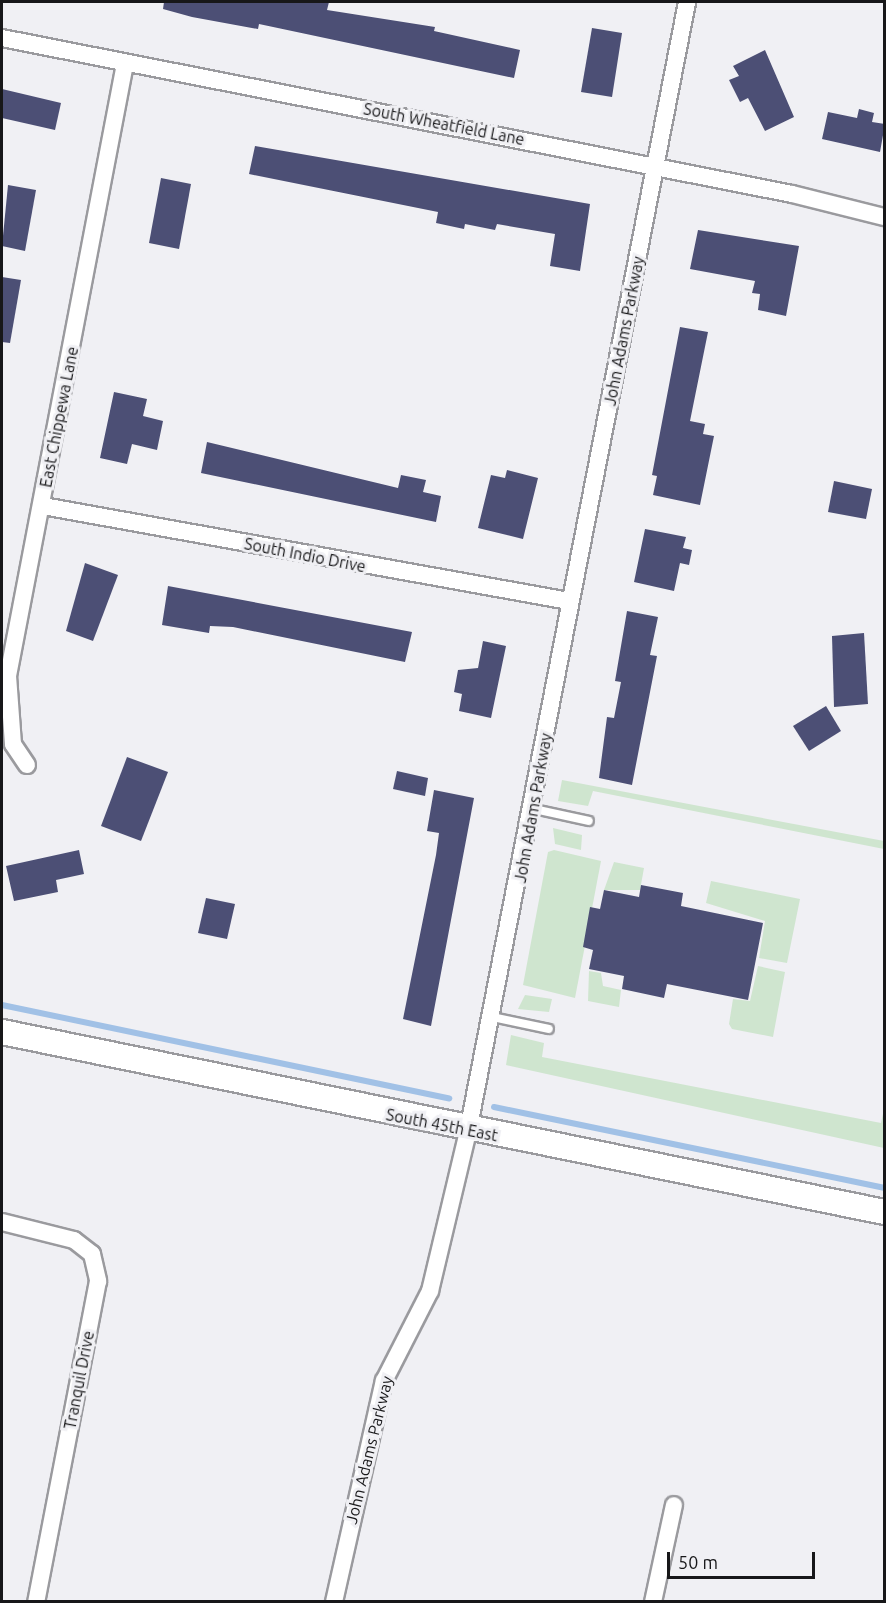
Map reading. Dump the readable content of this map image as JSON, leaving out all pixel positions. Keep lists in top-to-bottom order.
{
  "streets": {
    "main road": ["South 45th East"],
    "street": [
      "South Wheatfield Lane",
      "John Adams Parkway",
      "East Chippewa Lane",
      "South Indio Drive",
      "Tranquil Drive"
    ]
  },
  "crossings": [
    ["South Wheatfield Lane", "John Adams Parkway"],
    ["South Wheatfield Lane", "East Chippewa Lane"],
    ["John Adams Parkway", "South Indio Drive"],
    ["John Adams Parkway", "South 45th East"],
    ["East Chippewa Lane", "South Indio Drive"]
  ],
  "scale_bar": "50 m"
}
